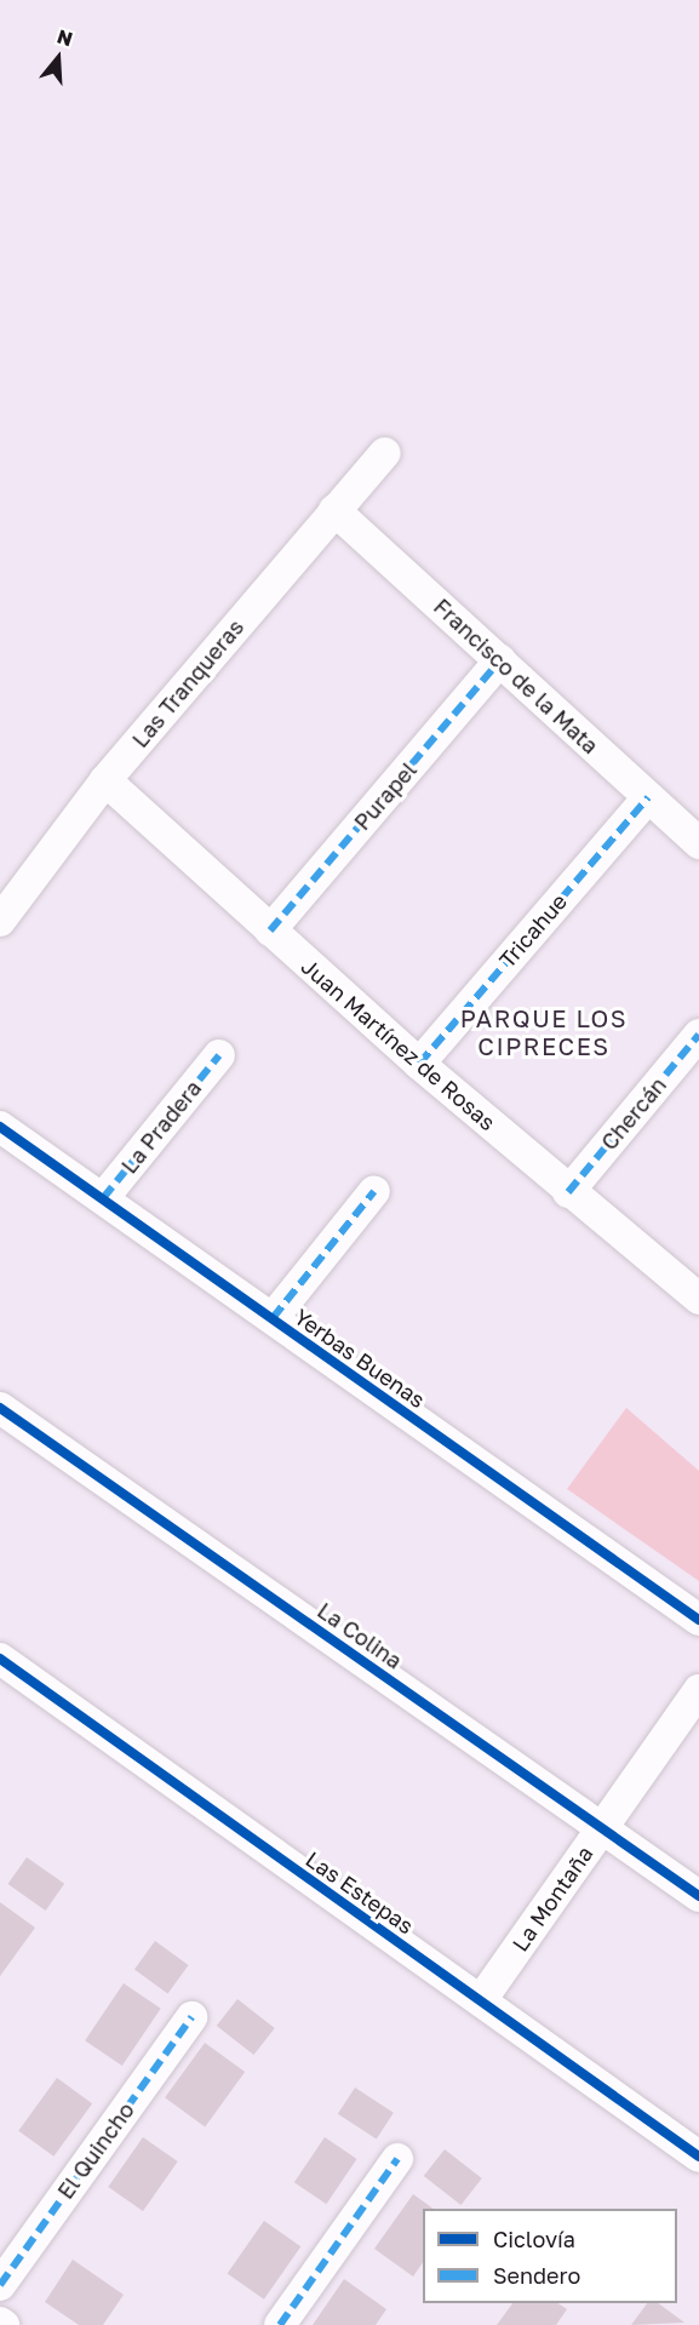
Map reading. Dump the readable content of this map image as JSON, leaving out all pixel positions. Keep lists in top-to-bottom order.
{
  "streets": {
    "street": [
      "Francisco de la Mata",
      "Las Tranqueras",
      "Purapel",
      "Tricahue",
      "Juan Martínez de Rosas",
      "Chercán",
      "La Pradera",
      "Yerbas Buenas",
      "La Colina",
      "Las Estepas",
      "La Montaña",
      "El Quincho"
    ]
  },
  "crossings": [
    ["Francisco de la Mata", "Las Tranqueras"],
    ["Francisco de la Mata", "Purapel"],
    ["Francisco de la Mata", "Tricahue"],
    ["Las Tranqueras", "Juan Martínez de Rosas"],
    ["Purapel", "Juan Martínez de Rosas"],
    ["Tricahue", "Juan Martínez de Rosas"],
    ["Juan Martínez de Rosas", "Chercán"],
    ["La Pradera", "Yerbas Buenas"],
    ["La Colina", "La Montaña"],
    ["Las Estepas", "La Montaña"]
  ],
  "districts": ["PARQUE LOS CIPRECES"],
  "legend": ["Ciclovía", "Sendero"],
  "north": "top"
}
